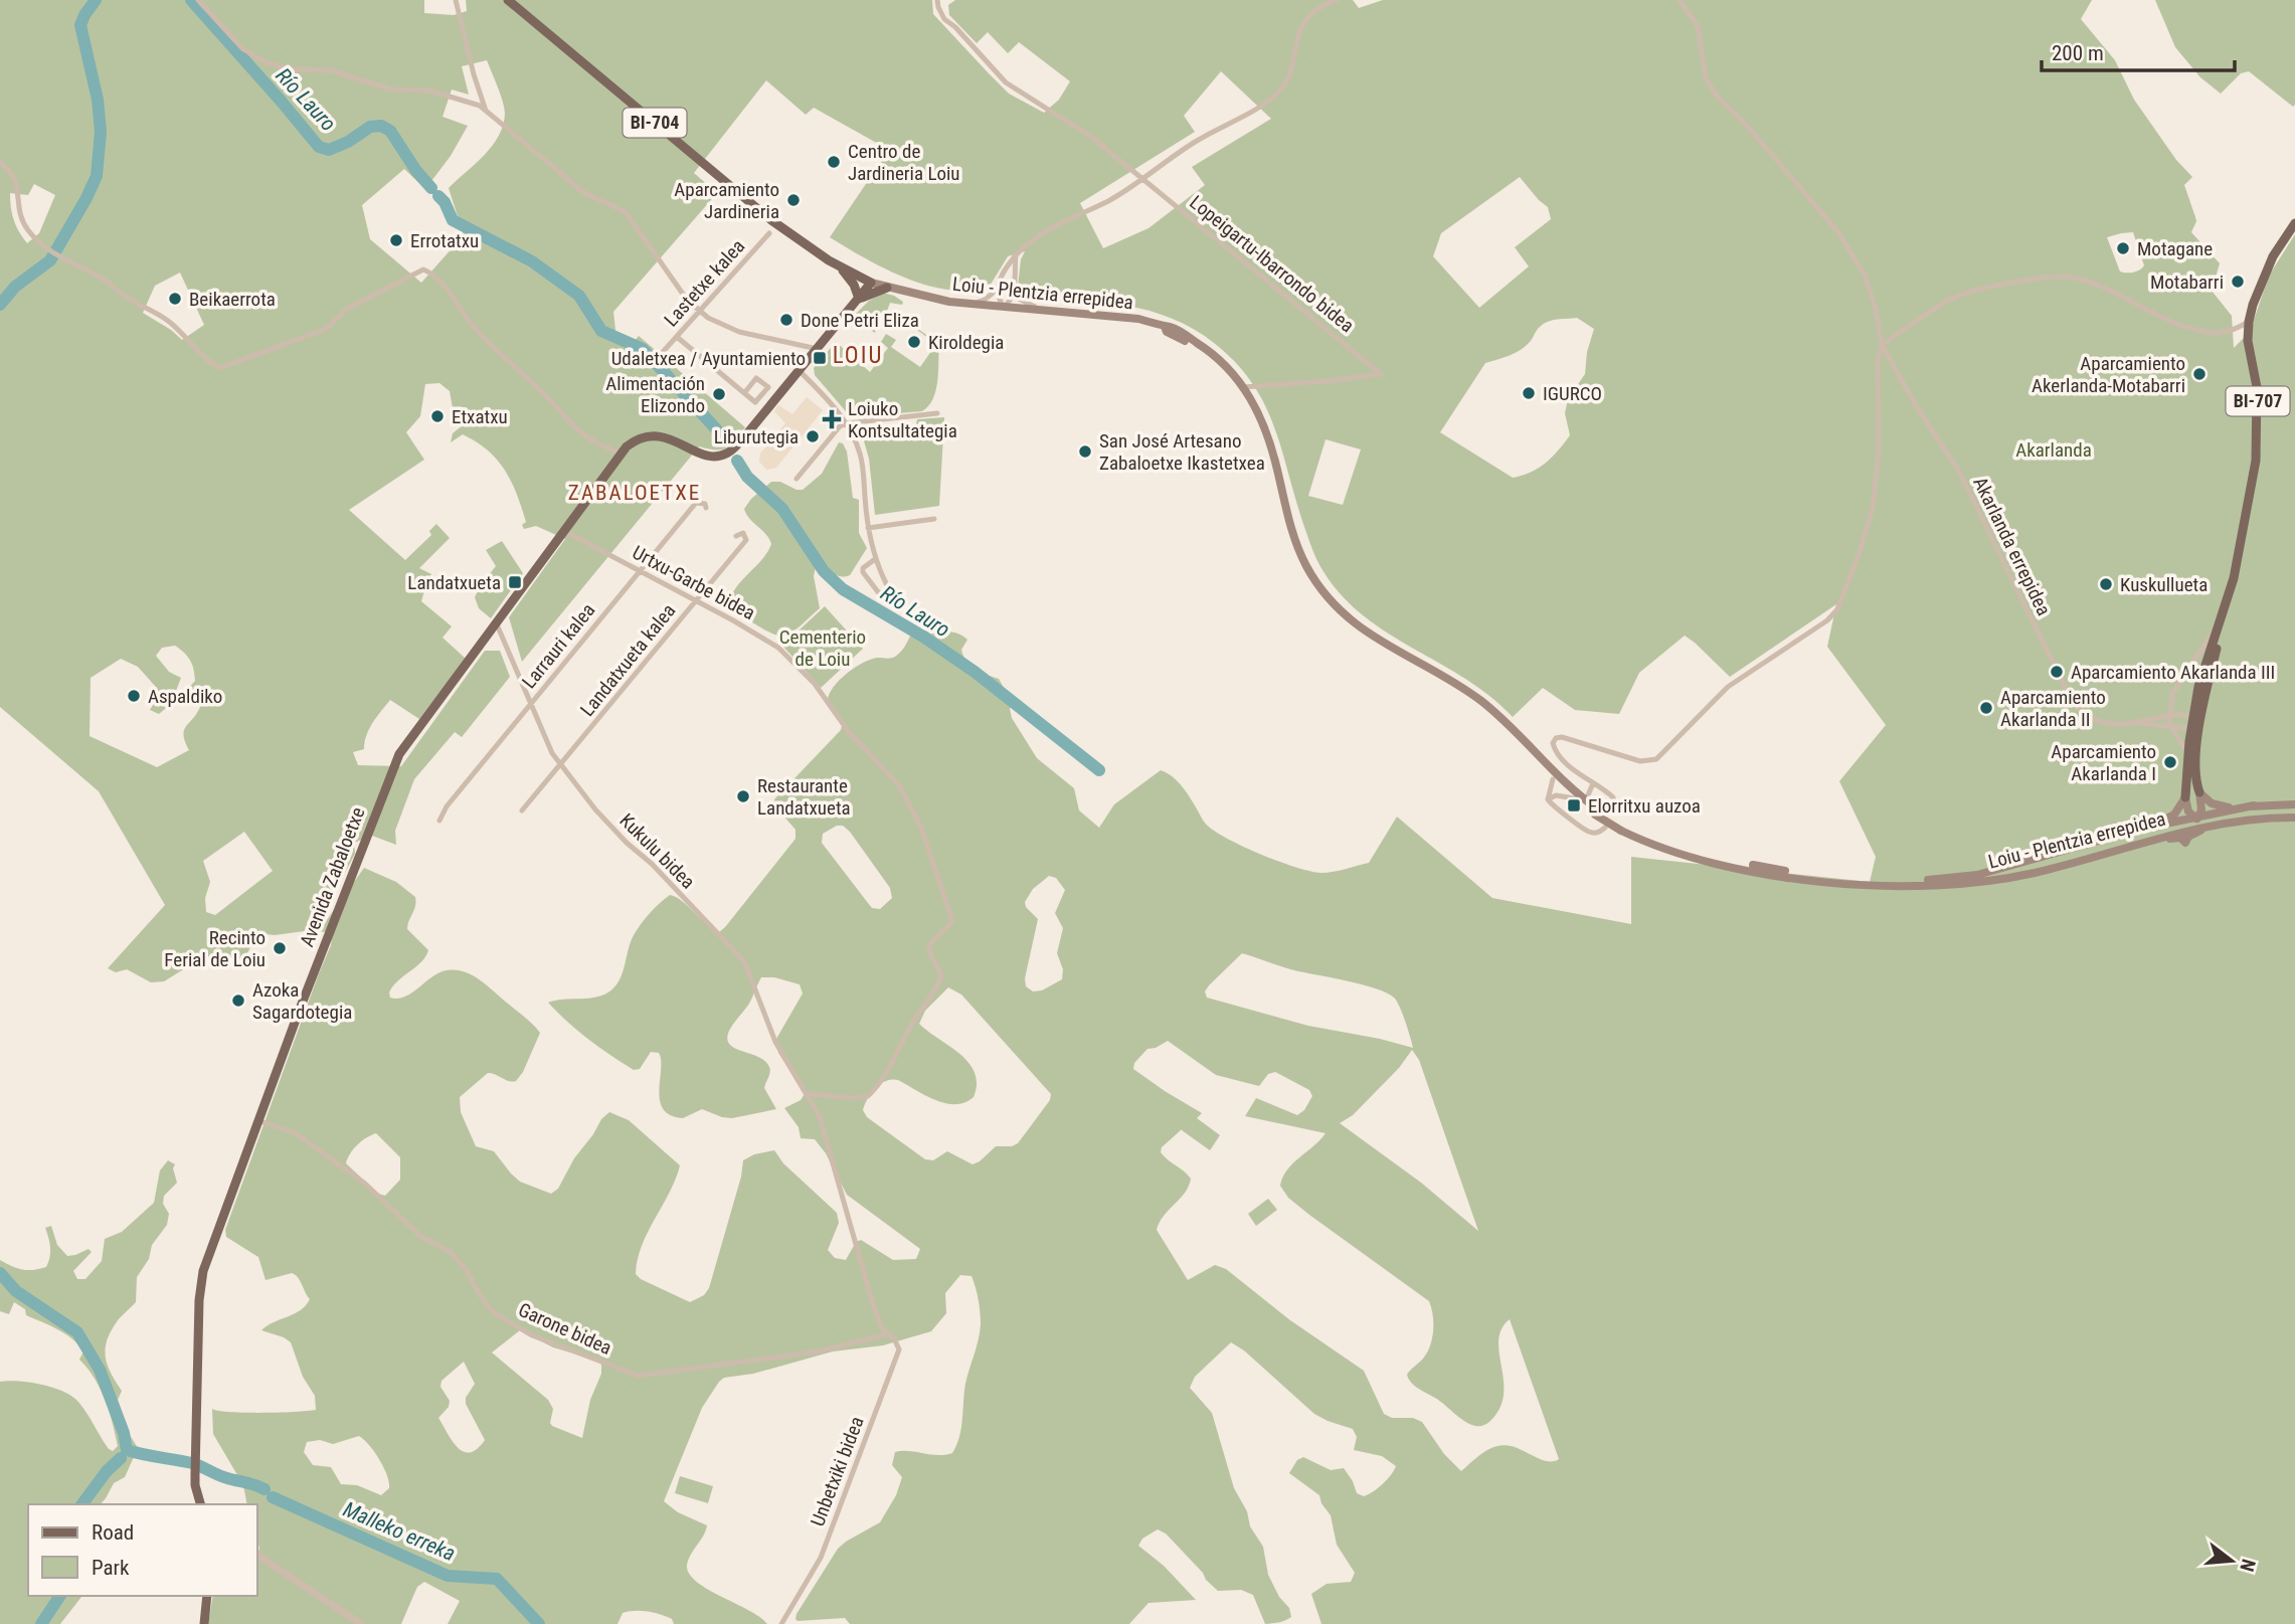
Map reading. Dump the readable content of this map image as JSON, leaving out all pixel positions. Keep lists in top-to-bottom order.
{
  "streets": {
    "main road": [
      "BI-704",
      "Loiu - Plentzia errepidea",
      "BI-707",
      "Avenida Zabaloetxe"
    ],
    "street": [
      "Lopeigartu-Ibarrondo bidea",
      "Lastetxe kalea",
      "Akarlanda errepidea",
      "Urtxu-Garbe bidea",
      "Larrauri kalea",
      "Landatxueta kalea",
      "Kukulu bidea",
      "Garone bidea",
      "Unbetxiki bidea"
    ]
  },
  "crossings": [
    ["Urtxu-Garbe bidea", "Larrauri kalea"],
    ["Urtxu-Garbe bidea", "Landatxueta kalea"],
    ["Urtxu-Garbe bidea", "Kukulu bidea"],
    ["Urtxu-Garbe bidea", "Avenida Zabaloetxe"],
    ["Larrauri kalea", "Kukulu bidea"],
    ["Landatxueta kalea", "Kukulu bidea"],
    ["Kukulu bidea", "Avenida Zabaloetxe"],
    ["Kukulu bidea", "Unbetxiki bidea"],
    ["Avenida Zabaloetxe", "Garone bidea"],
    ["Garone bidea", "Unbetxiki bidea"]
  ],
  "districts": ["LOIU", "ZABALOETXE"],
  "water": ["Río Lauro", "Malleko erreka"],
  "parks": ["Akarlanda", "Cementerio de Loiu"],
  "places": {
    "other": [
      "Centro de Jardineria Loiu",
      "Aparcamiento Jardineria",
      "Errotatxu",
      "Motagane",
      "Motabarri",
      "Beikaerrota",
      "Done Petri Eliza",
      "Kiroldegia",
      "Aparcamiento Akerlanda-Motabarri",
      "IGURCO",
      "Alimentación Elizondo",
      "Etxatxu",
      "Liburutegia",
      "San José Artesano Zabaloetxe Ikastetxea",
      "Kuskullueta",
      "Aparcamiento Akarlanda III",
      "Aspaldiko",
      "Aparcamiento Akarlanda II",
      "Aparcamiento Akarlanda I",
      "Restaurante Landatxueta",
      "Recinto Ferial de Loiu",
      "Azoka Sagardotegia"
    ],
    "transit": ["Udaletxea / Ayuntamiento", "Landatxueta", "Elorritxu auzoa"],
    "health": ["Loiuko Kontsultategia"]
  },
  "legend": ["Road", "Park"],
  "scale_bar": "200 m",
  "north": "right"
}
